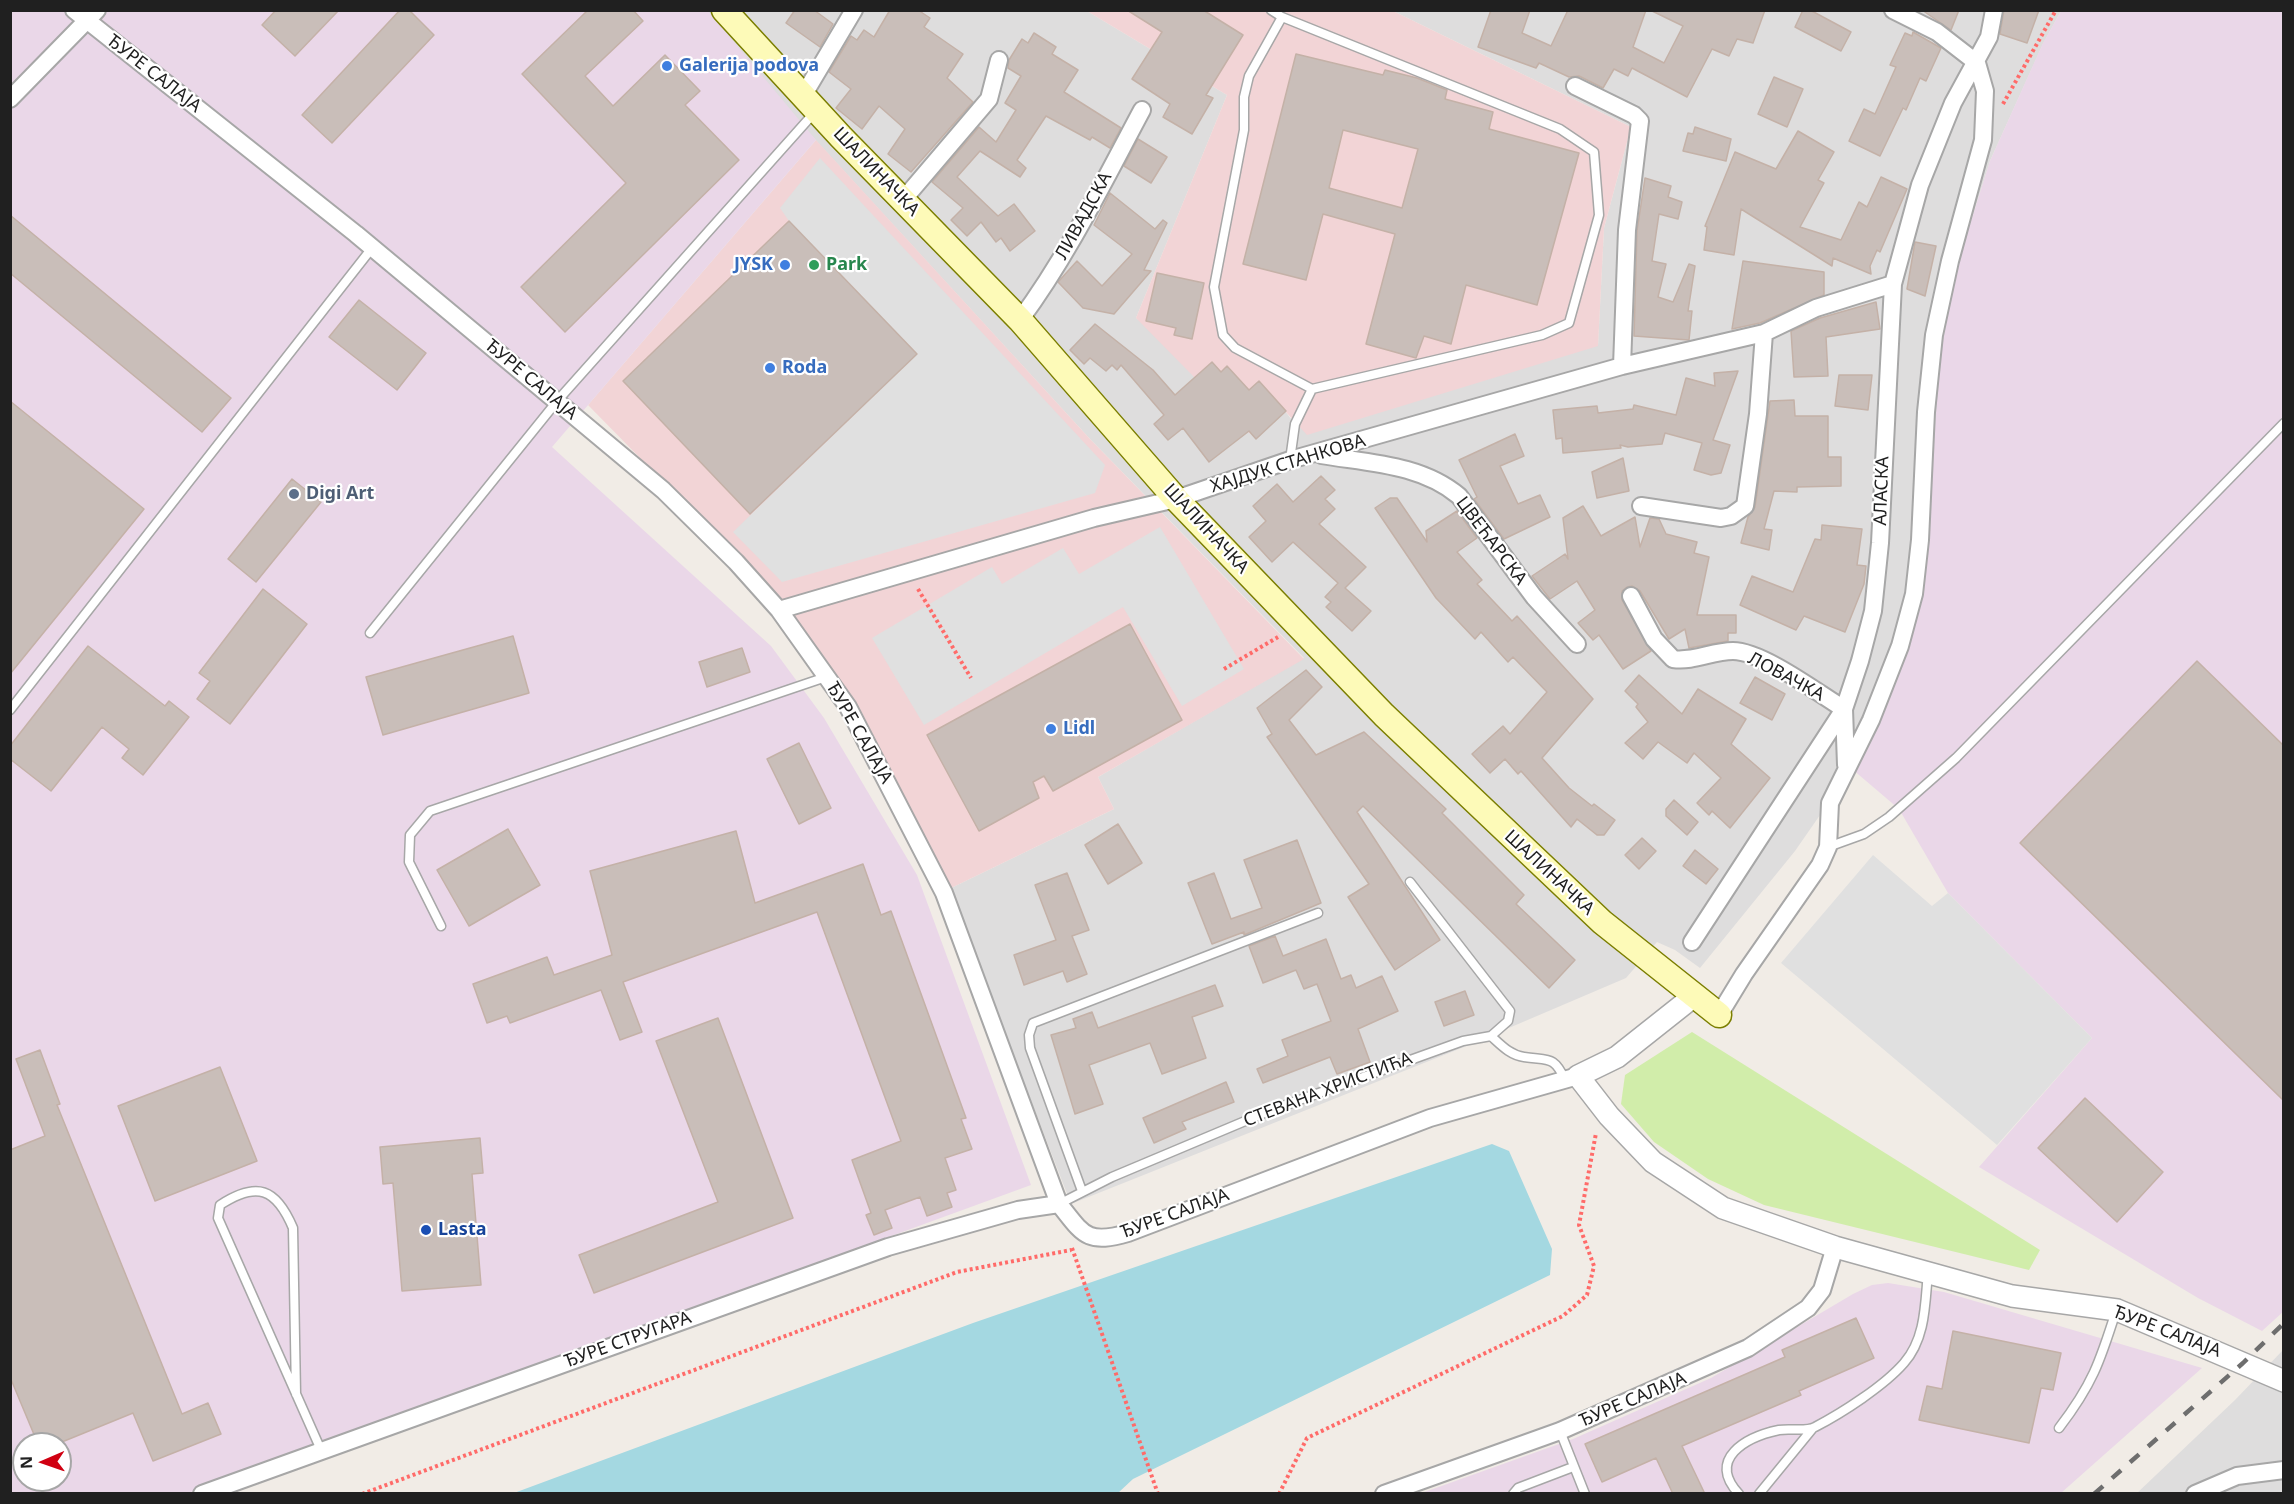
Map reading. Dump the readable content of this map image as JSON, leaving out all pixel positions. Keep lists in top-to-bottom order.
{
  "streets": {
    "main road": ["ШАЛИНАЧКА"],
    "street": [
      "ЂУРЕ САЛАЈА",
      "ЛИВАДСКА",
      "ХАЈДУК СТАНКОВА",
      "АЛАСКА",
      "ЦВЕЋАРСКА",
      "ЛОВАЧКА",
      "ЂУРЕ СТРУГАРА"
    ],
    "lane": ["СТЕВАНА ХРИСТИЋА"]
  },
  "crossings": [
    ["ЂУРЕ САЛАЈА", "ШАЛИНАЧКА"],
    ["ЂУРЕ САЛАЈА", "ХАЈДУК СТАНКОВА"],
    ["ЂУРЕ САЛАЈА", "СТЕВАНА ХРИСТИЋА"],
    ["ЂУРЕ САЛАЈА", "ЂУРЕ СТРУГАРА"],
    ["ШАЛИНАЧКА", "ЛИВАДСКА"],
    ["ШАЛИНАЧКА", "ХАЈДУК СТАНКОВА"],
    ["ХАЈДУК СТАНКОВА", "АЛАСКА"],
    ["ХАЈДУК СТАНКОВА", "ЦВЕЋАРСКА"],
    ["АЛАСКА", "ЛОВАЧКА"],
    ["СТЕВАНА ХРИСТИЋА", "ЂУРЕ СТРУГАРА"]
  ],
  "places": [
    "Galerija podova",
    "JYSK",
    "Park",
    "Roda",
    "Digi Art",
    "Lidl",
    "Lasta"
  ],
  "north": "left"
}
